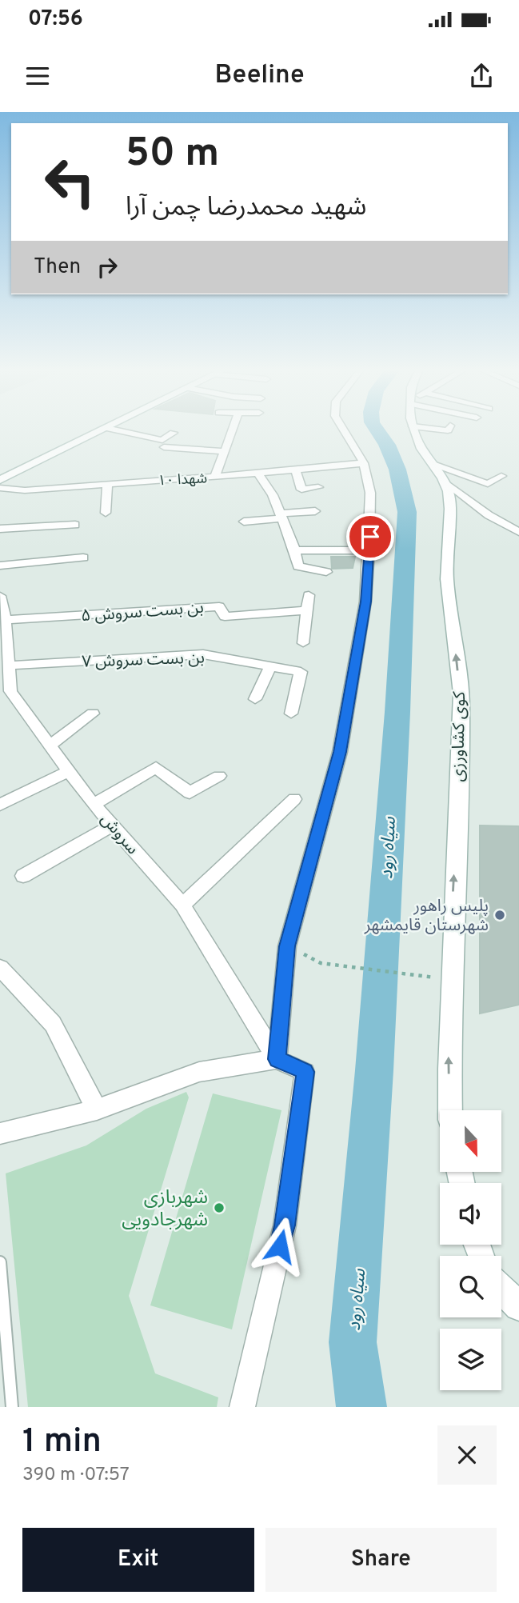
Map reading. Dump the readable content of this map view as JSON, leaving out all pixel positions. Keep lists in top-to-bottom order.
{
  "streets": {
    "street": [
      "شهدا ۱۰",
      "بن بست سروش ۵",
      "بن بست سروش ۷",
      "کوی کشاورزی",
      "سروش"
    ]
  },
  "crossings": [
    ["بن بست سروش ۵", "سروش"],
    ["بن بست سروش ۷", "سروش"]
  ],
  "water": ["سیاه رود"],
  "places": ["پلیس راهور شهرستان قایمشهر", "شهربازی شهرجادویی"],
  "north": "bottom",
  "page": {
    "status": "07:56",
    "header": "Beeline",
    "turn": ["50 m", "شهید محمدرضا چمن آرا"],
    "then": "Then",
    "heading": ["1 min", "390 m · 07:57"],
    "buttons": ["Exit", "Share"]
  }
}
